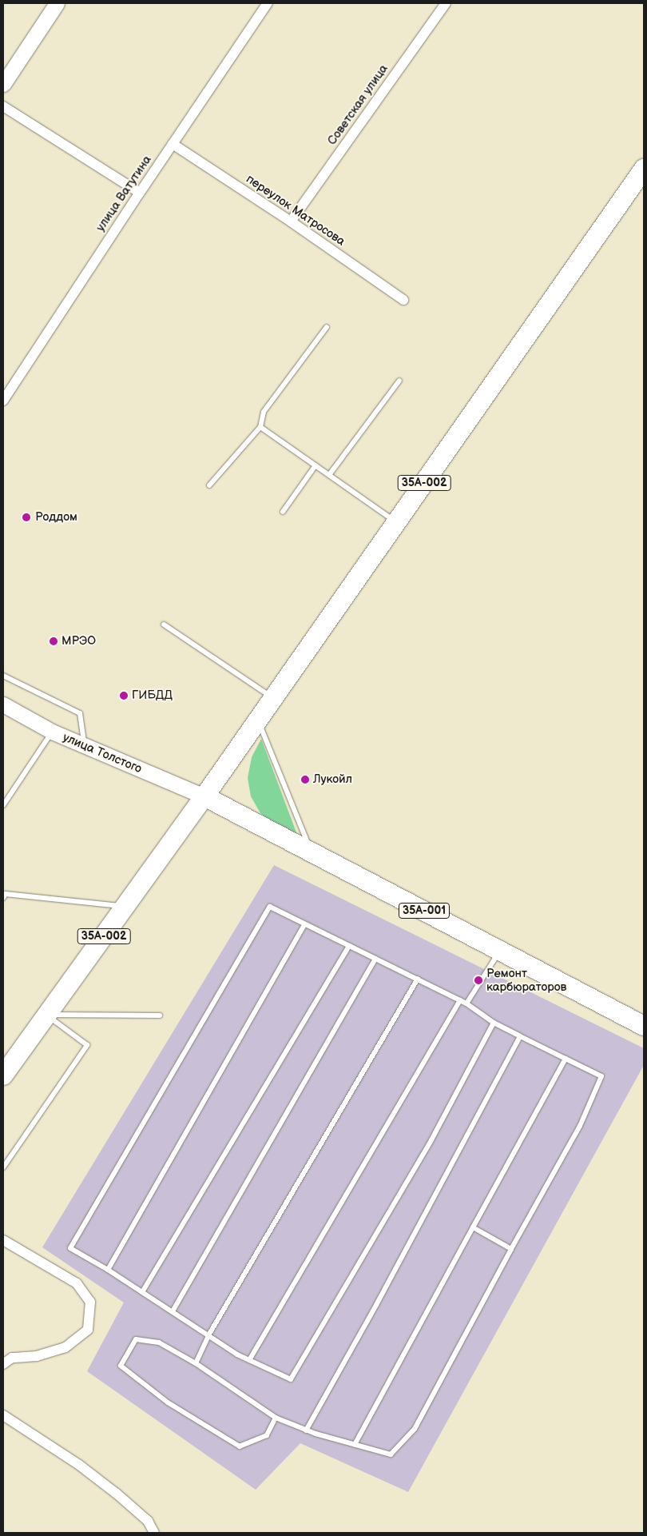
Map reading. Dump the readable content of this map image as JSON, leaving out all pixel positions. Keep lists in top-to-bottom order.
{
  "streets": {
    "highway": ["35А-002", "35А-001"],
    "main road": ["улица Толстого"],
    "street": ["Советская улица", "улица Ватутина", "переулок Матросова"]
  },
  "crossings": [
    ["Советская улица", "переулок Матросова"],
    ["улица Ватутина", "переулок Матросова"],
    ["35А-002", "улица Толстого"],
    ["35А-002", "35А-001"],
    ["улица Толстого", "35А-001"]
  ],
  "places": [
    "Роддом",
    "МРЭО",
    "ГИБДД",
    "Лукойл",
    "Ремонт карбюраторов"
  ]
}
